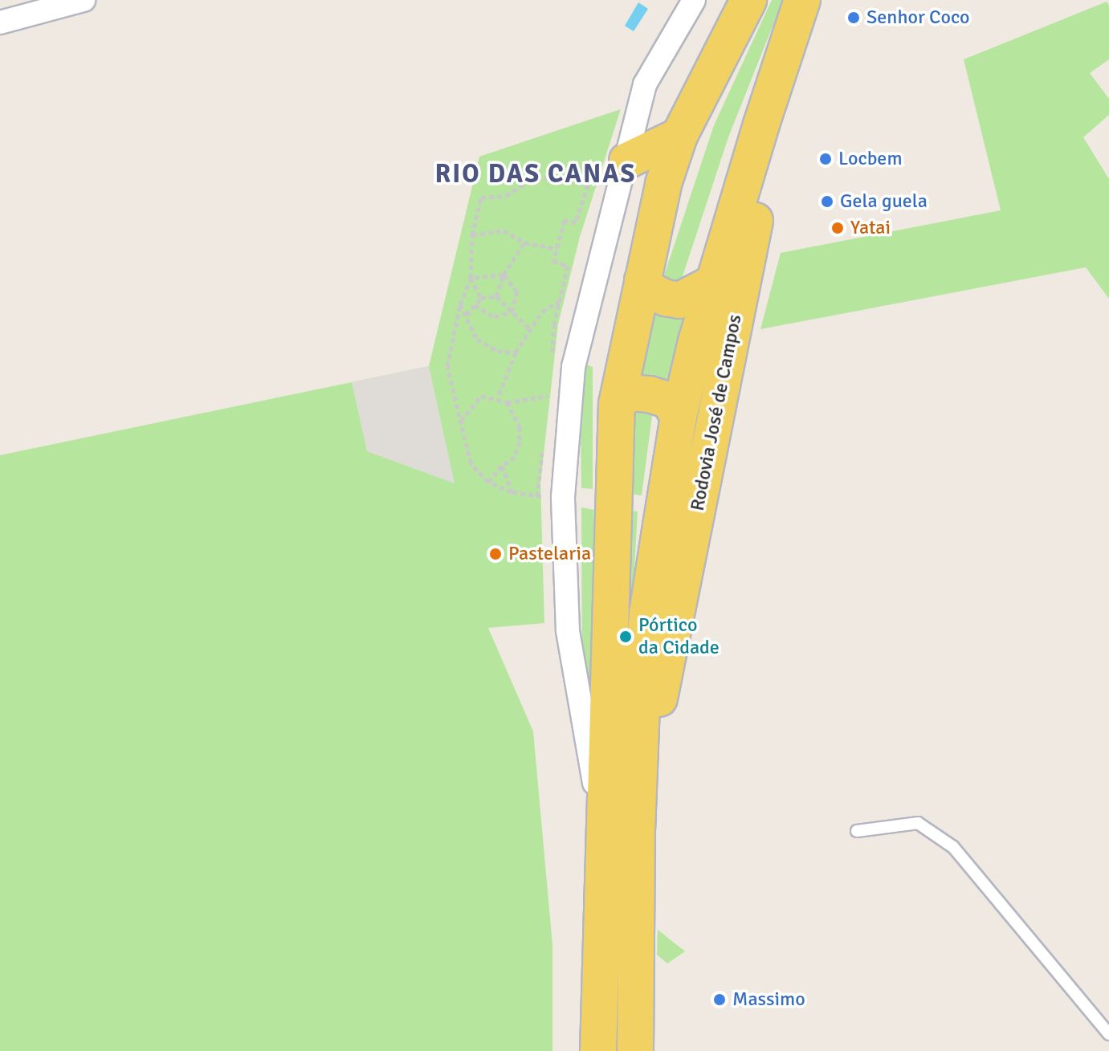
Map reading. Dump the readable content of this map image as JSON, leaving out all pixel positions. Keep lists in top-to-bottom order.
{
  "streets": {
    "main road": ["Rodovia José de Campos"]
  },
  "districts": ["RIO DAS CANAS"],
  "places": [
    "Senhor Coco",
    "Locbem",
    "Gela guela",
    "Yatai",
    "Pastelaria",
    "Pórtico da Cidade",
    "Massimo"
  ]
}
